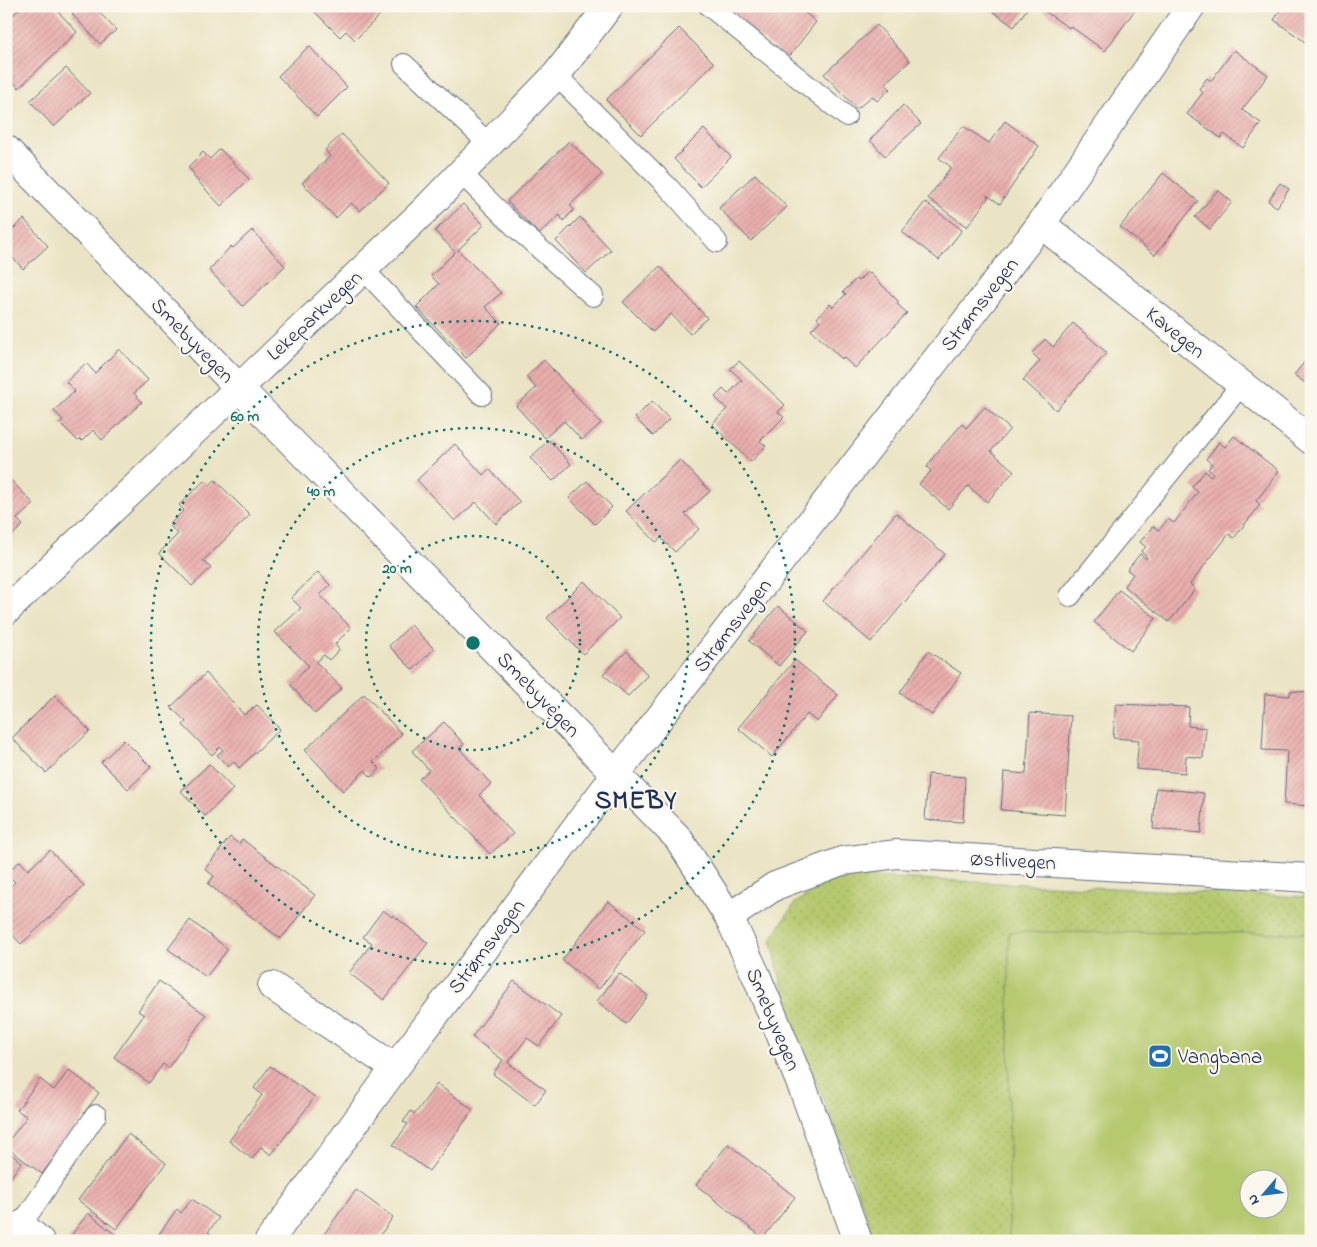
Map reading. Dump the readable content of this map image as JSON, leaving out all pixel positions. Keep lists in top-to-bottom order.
{
  "streets": {
    "street": [
      "Strømsvegen",
      "Lekeparkvegen",
      "Kavegen",
      "Smebyvegen",
      "Østlivegen"
    ]
  },
  "crossings": [
    ["Strømsvegen", "Kavegen"],
    ["Strømsvegen", "Smebyvegen"],
    ["Lekeparkvegen", "Smebyvegen"],
    ["Smebyvegen", "Østlivegen"]
  ],
  "districts": ["SMEBY"],
  "places": {
    "sports": ["Vangbana"]
  },
  "north": "bottom left",
  "rings": ["60 m", "40 m", "20 m"]
}
